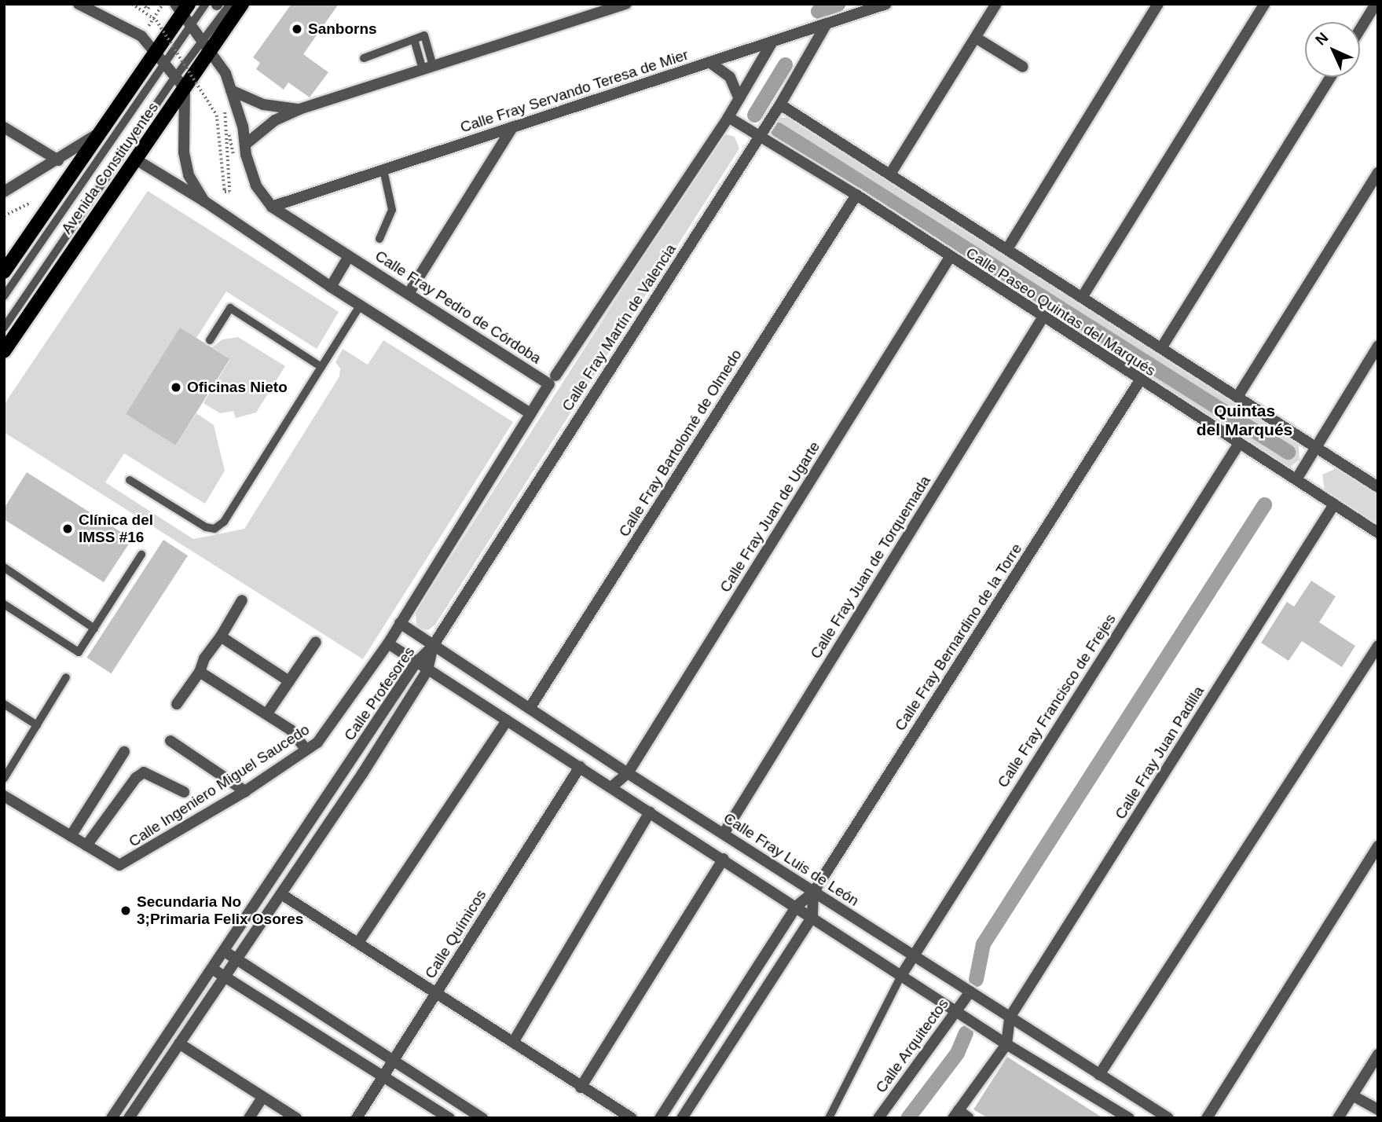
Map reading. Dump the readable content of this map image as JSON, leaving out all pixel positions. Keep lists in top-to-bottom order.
{
  "streets": {
    "main road": ["Avenida Constituyentes"],
    "street": [
      "Calle Fray Servando Teresa de Mier",
      "Calle Fray Pedro de Córdoba",
      "Calle Paseo Quintas del Marqués",
      "Calle Fray Martín de Valencia",
      "Calle Fray Bartolomé de Olmedo",
      "Calle Fray Juan de Ugarte",
      "Calle Fray Juan de Torquemada",
      "Calle Fray Bernardino de la Torre",
      "Calle Profesores",
      "Calle Fray Francisco de Frejes",
      "Calle Fray Juan Padilla",
      "Calle Ingeniero Miguel Saucedo",
      "Calle Fray Luis de León",
      "Calle Químicos",
      "Calle Arquitectos"
    ]
  },
  "crossings": [
    ["Calle Fray Servando Teresa de Mier", "Calle Fray Pedro de Córdoba"],
    ["Calle Fray Servando Teresa de Mier", "Calle Fray Martín de Valencia"],
    ["Avenida Constituyentes", "Calle Fray Pedro de Córdoba"],
    ["Calle Fray Pedro de Córdoba", "Calle Fray Martín de Valencia"],
    ["Calle Paseo Quintas del Marqués", "Calle Fray Martín de Valencia"],
    ["Calle Paseo Quintas del Marqués", "Calle Fray Bartolomé de Olmedo"],
    ["Calle Paseo Quintas del Marqués", "Calle Fray Juan de Ugarte"],
    ["Calle Paseo Quintas del Marqués", "Calle Fray Juan de Torquemada"],
    ["Calle Paseo Quintas del Marqués", "Calle Fray Bernardino de la Torre"],
    ["Calle Paseo Quintas del Marqués", "Calle Fray Francisco de Frejes"],
    ["Calle Paseo Quintas del Marqués", "Calle Fray Juan Padilla"],
    ["Calle Fray Martín de Valencia", "Calle Profesores"],
    ["Calle Fray Martín de Valencia", "Calle Ingeniero Miguel Saucedo"],
    ["Calle Fray Martín de Valencia", "Calle Fray Luis de León"],
    ["Calle Fray Bartolomé de Olmedo", "Calle Fray Luis de León"],
    ["Calle Fray Juan de Ugarte", "Calle Fray Luis de León"],
    ["Calle Fray Juan de Torquemada", "Calle Fray Luis de León"],
    ["Calle Fray Bernardino de la Torre", "Calle Fray Luis de León"],
    ["Calle Profesores", "Calle Fray Luis de León"],
    ["Calle Fray Francisco de Frejes", "Calle Fray Luis de León"],
    ["Calle Fray Juan Padilla", "Calle Fray Luis de León"],
    ["Calle Fray Luis de León", "Calle Arquitectos"]
  ],
  "districts": ["Quintas del Marqués"],
  "places": [
    "Sanborns",
    "Oficinas Nieto",
    "Clínica del IMSS #16",
    "Secundaria No 3;Primaria Felix Osores"
  ],
  "north": "top left"
}
